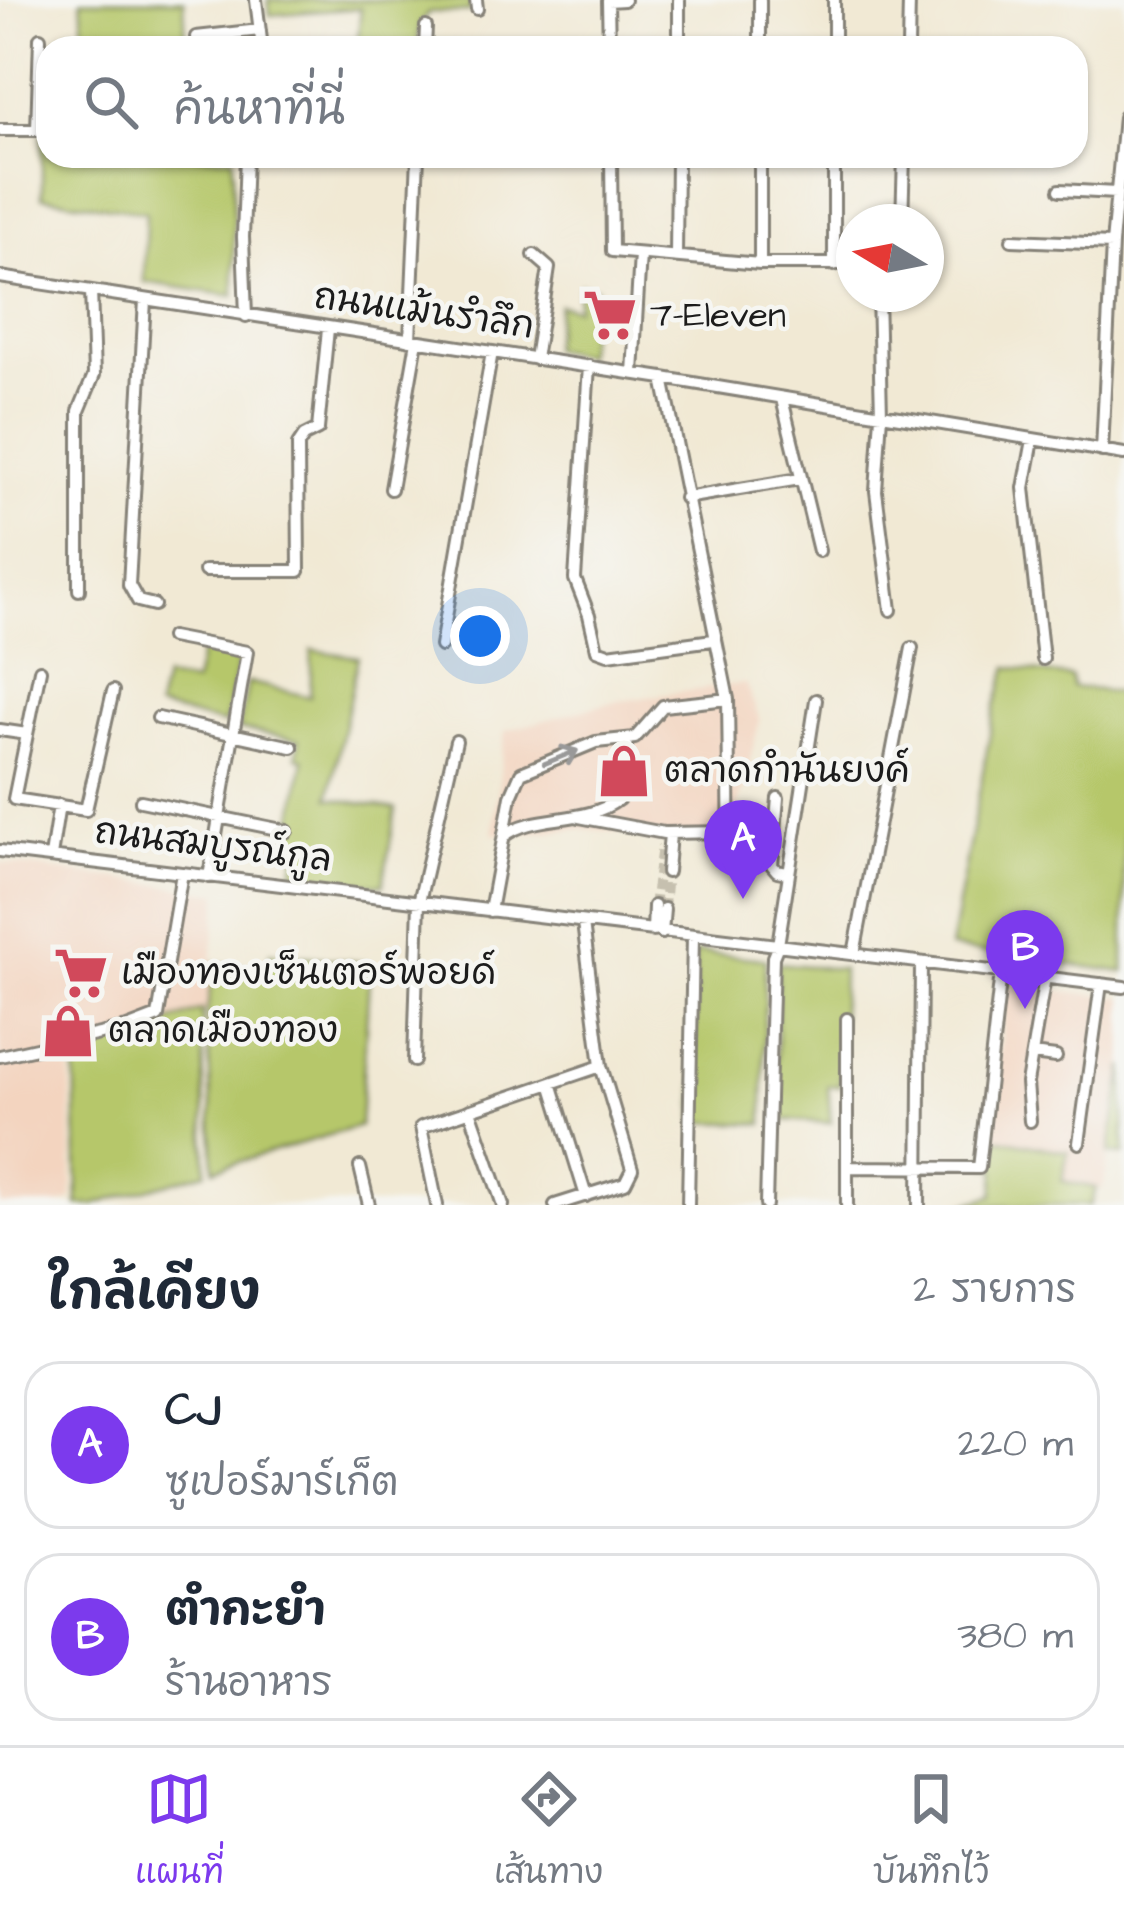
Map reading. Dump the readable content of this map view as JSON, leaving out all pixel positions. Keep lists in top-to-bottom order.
{
  "streets": {
    "street": ["ถนนแม้นรำลึก", "ถนนสมบูรณ์กูล"]
  },
  "places": {
    "supermarket": ["7-Eleven", "เมืองทองเซ็นเตอร์พอยด์"],
    "shop": ["ตลาดกำนันยงค์", "ตลาดเมืองทอง"]
  },
  "north": "left",
  "page": {
    "search": "ค้นหาที่นี่",
    "pins": ["A", "B"],
    "heading": ["ใกล้เคียง", "2 รายการ"],
    "list": [
      {
        "mark": "A",
        "name": "CJ",
        "note": "ซูเปอร์มาร์เก็ต",
        "value": "220 m"
      },
      {
        "mark": "B",
        "name": "ตำกะยำ",
        "note": "ร้านอาหาร",
        "value": "380 m"
      }
    ],
    "nav": ["แผนที่", "เส้นทาง", "บันทึกไว้"]
  }
}
